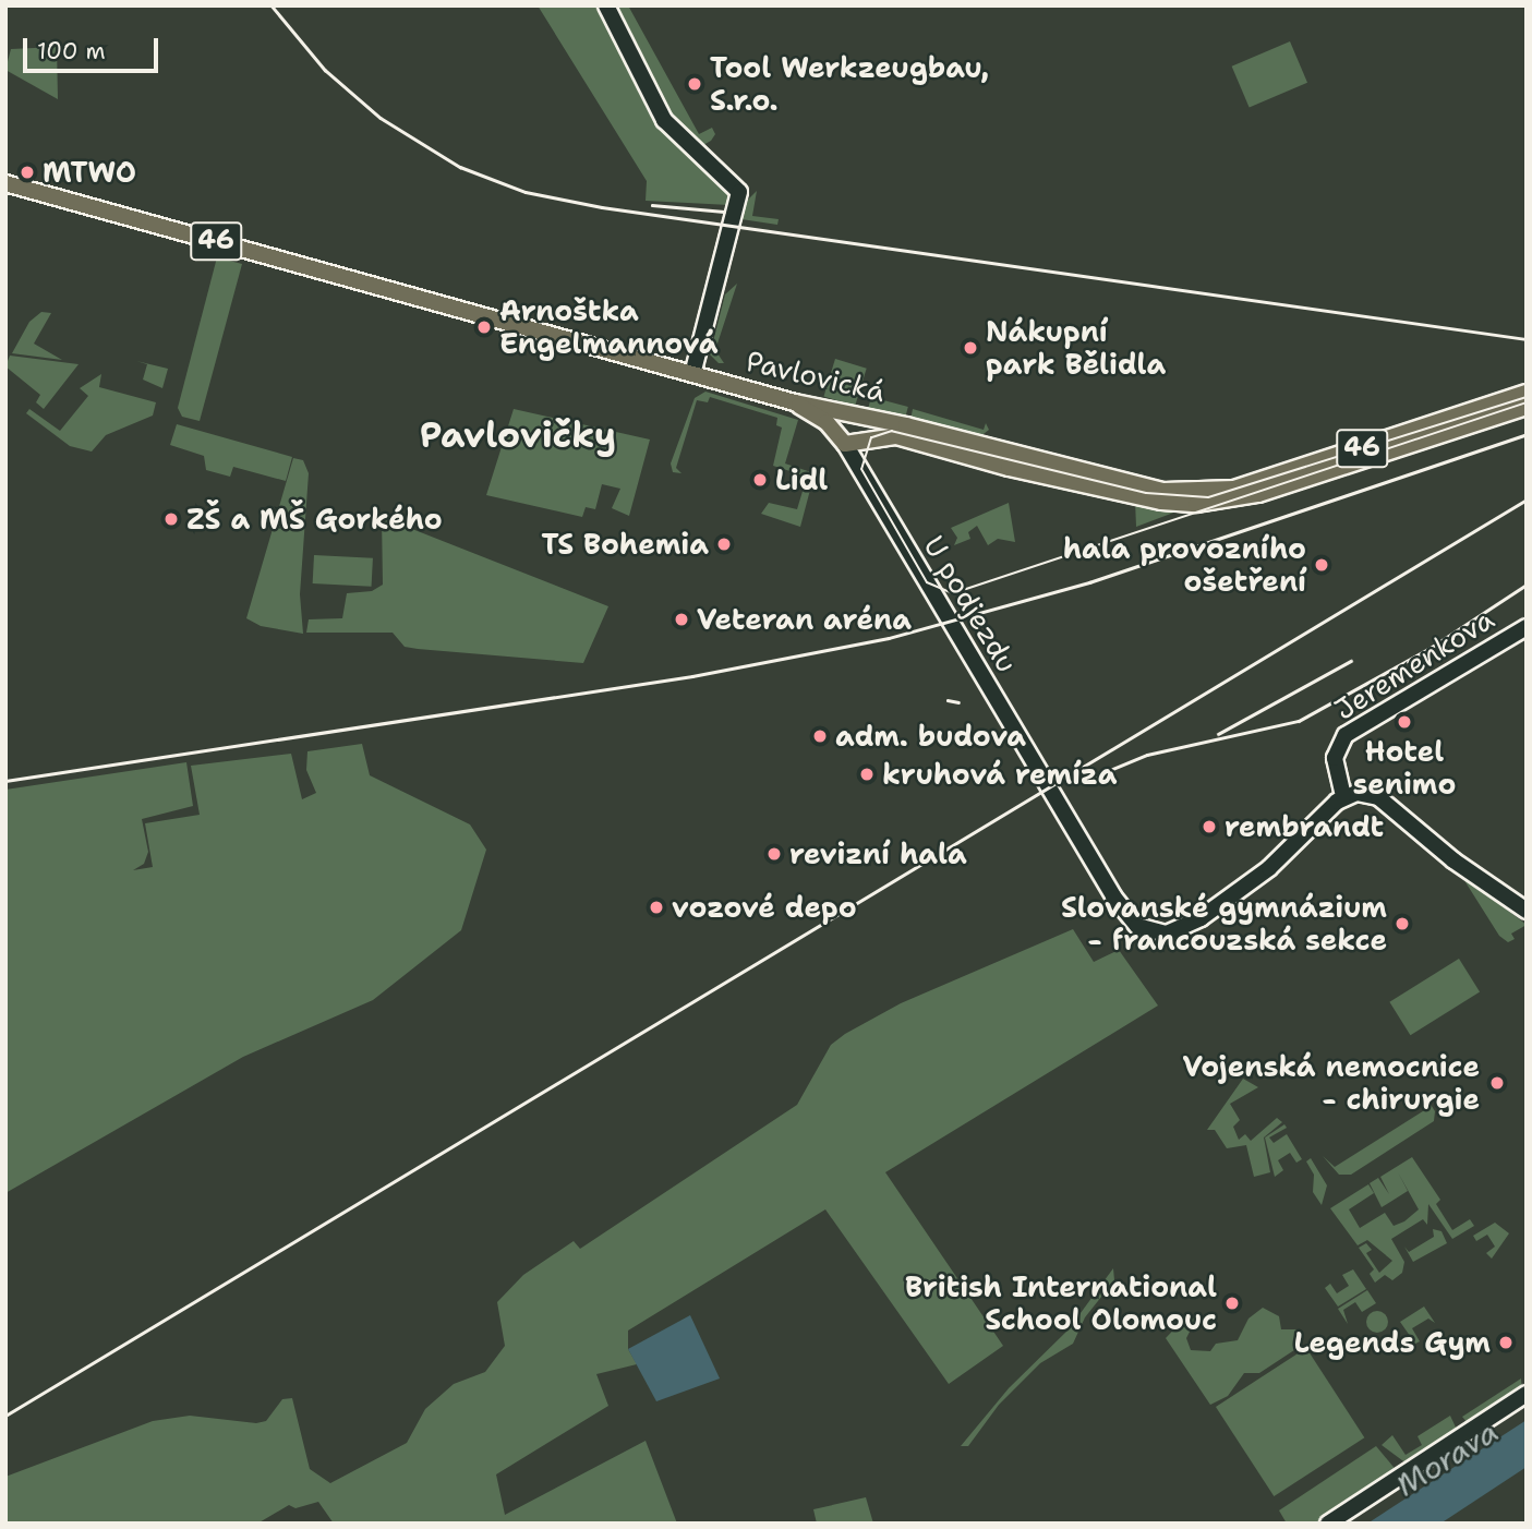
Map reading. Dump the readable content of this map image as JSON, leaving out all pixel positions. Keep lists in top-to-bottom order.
{
  "streets": {
    "main road": [
      "46",
      "Pavlovická",
      "U podjezdu",
      "Jeremenkova"
    ]
  },
  "crossings": [
    ["46", "Pavlovická"],
    ["Pavlovická", "U podjezdu"],
    ["U podjezdu", "Jeremenkova"]
  ],
  "districts": ["Pavlovičky"],
  "water": ["Morava"],
  "places": [
    "Tool Werkzeugbau, S.r.o.",
    "MTWO",
    "Arnoštka Engelmannová",
    "Nákupní park Bělidla",
    "Lidl",
    "ZŠ a MŠ Gorkého",
    "TS Bohemia",
    "hala provozního ošetření",
    "Veteran aréna",
    "Hotel senimo",
    "adm. budova",
    "kruhová remíza",
    "rembrandt",
    "revizní hala",
    "vozové depo",
    "Slovanské gymnázium - francouzská sekce",
    "Vojenská nemocnice - chirurgie",
    "British International School Olomouc",
    "Legends Gym"
  ],
  "scale_bar": "100 m"
}
